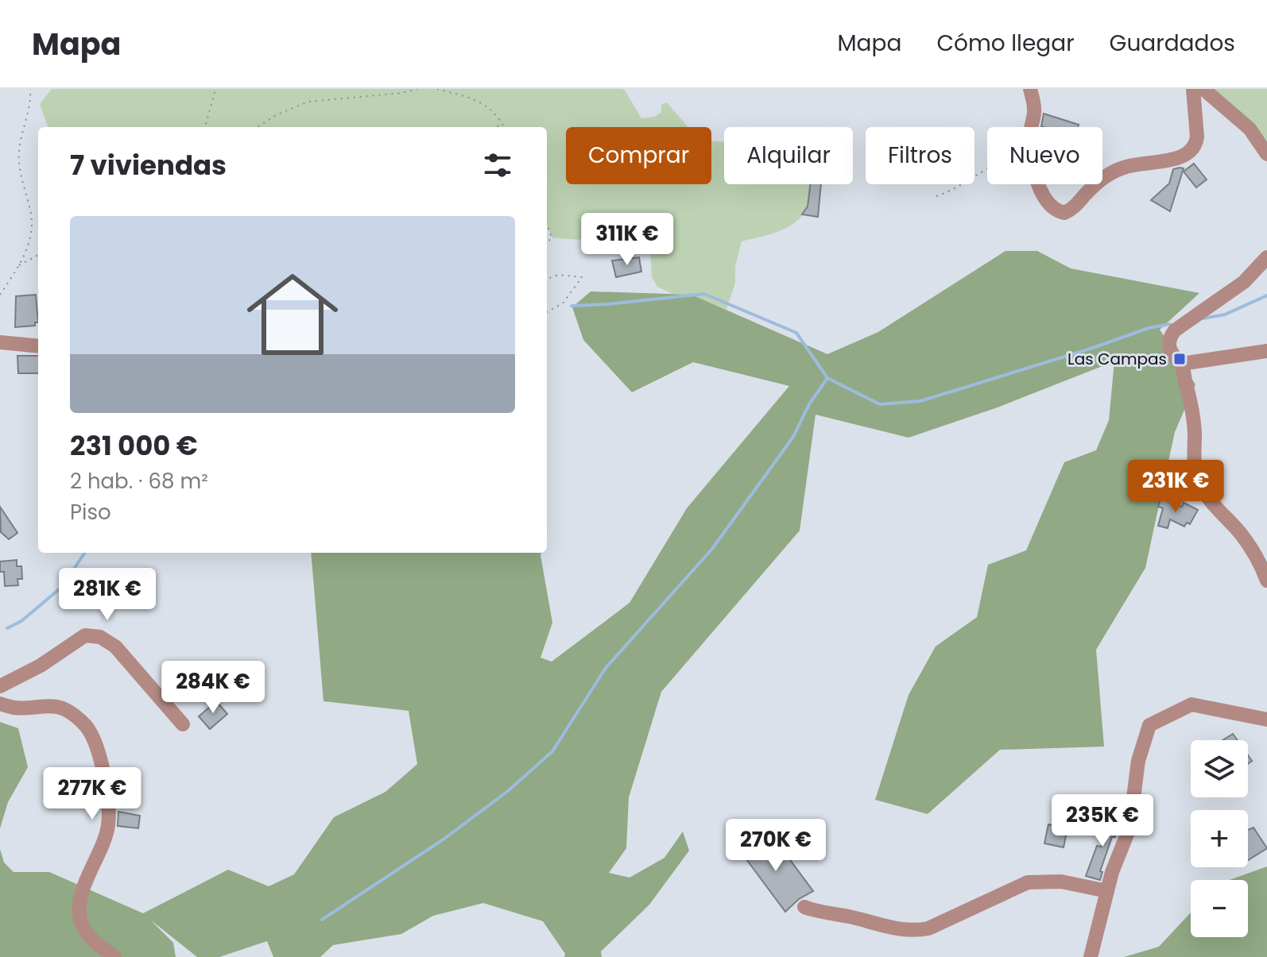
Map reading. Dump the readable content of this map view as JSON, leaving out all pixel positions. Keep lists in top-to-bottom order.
{
  "places": {
    "transit": ["Las Campas"]
  },
  "page": {
    "header": "Mapa",
    "nav": ["Mapa", "Cómo llegar", "Guardados"],
    "chip": [
      "Comprar",
      "Alquilar",
      "Filtros",
      "Nuevo"
    ],
    "heading": "7 viviendas",
    "list": [
      {
        "name": "231 000 €",
        "note": "2 hab. · 68 m² · Piso"
      }
    ],
    "price": [
      "311K €",
      "231K €",
      "281K €",
      "284K €",
      "277K €",
      "235K €",
      "270K €"
    ],
    "map_buttons": ["+", "−"]
  }
}
